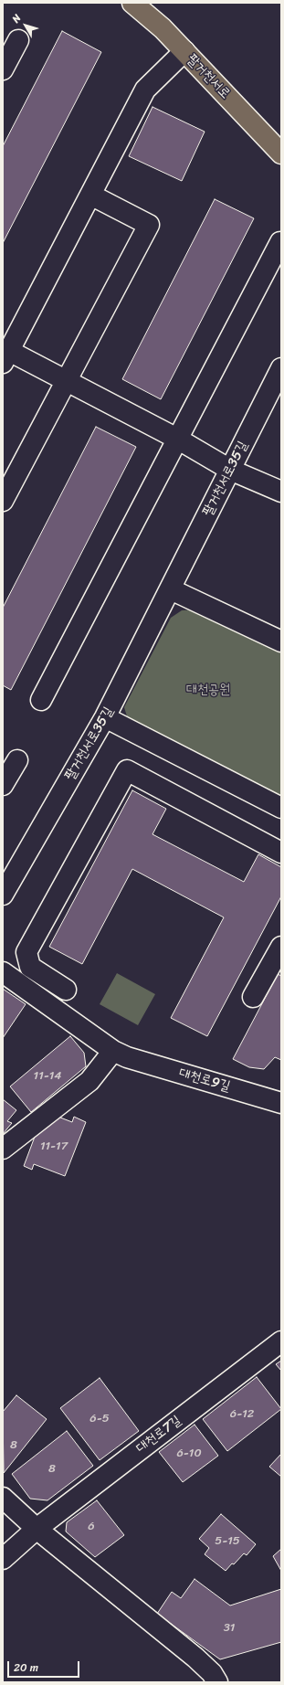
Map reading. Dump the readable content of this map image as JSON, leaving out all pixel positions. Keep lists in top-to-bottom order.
{
  "streets": {
    "main road": ["팔거천서로"],
    "street": ["팔거천서로35길", "대천로9길", "대천로7길"]
  },
  "parks": ["대천공원"],
  "house_numbers": [
    "11-14",
    "11-17",
    "6-12",
    "6-5",
    "8",
    "6-10",
    "8",
    "6",
    "5-15",
    "31"
  ],
  "scale_bar": "20 m",
  "north": "top left"
}
